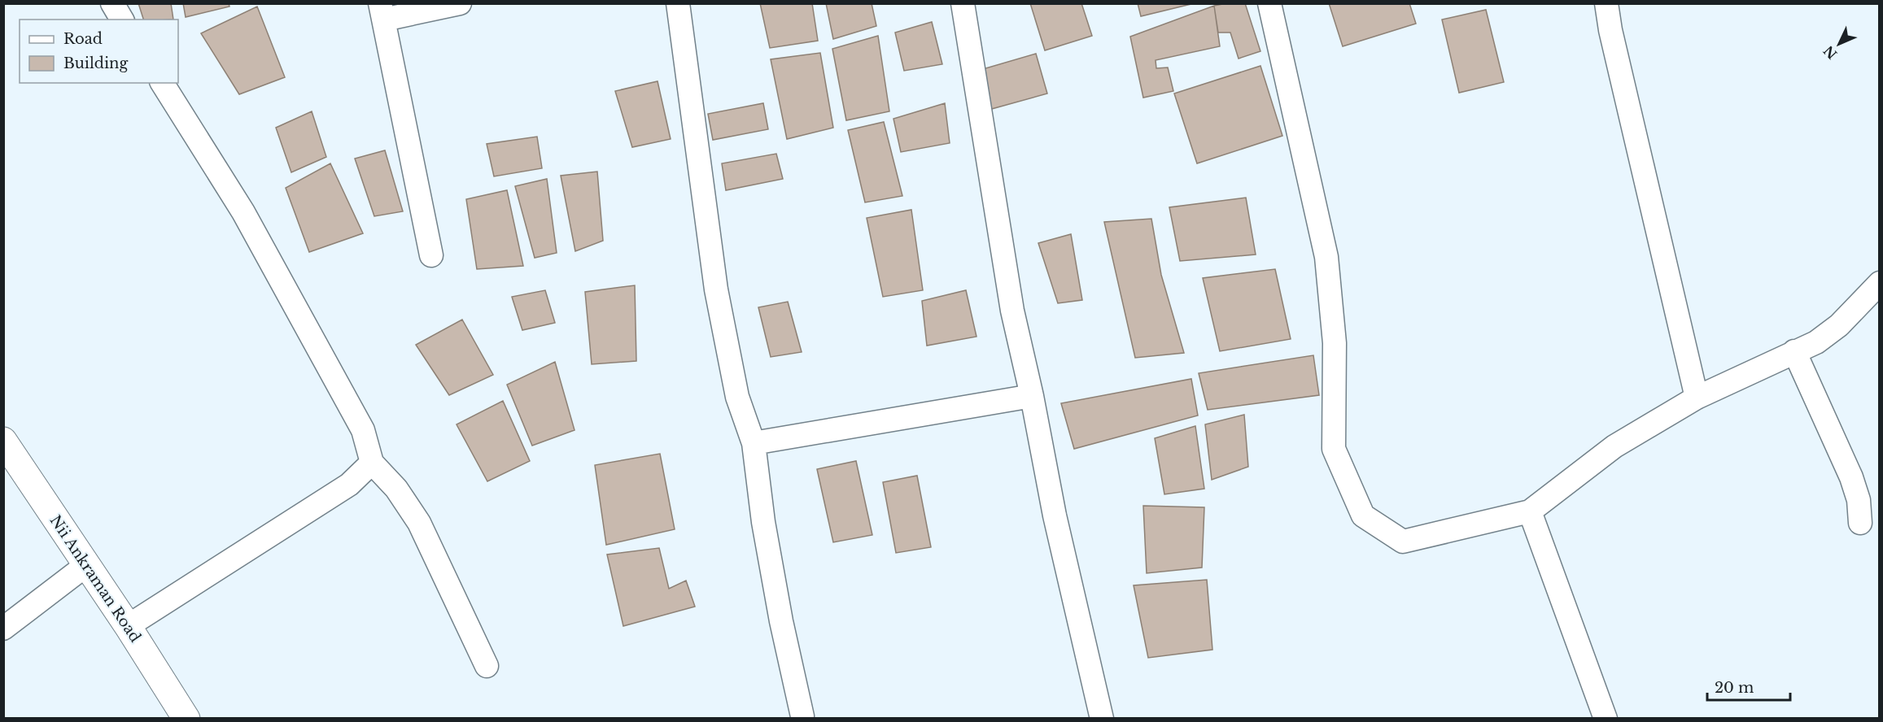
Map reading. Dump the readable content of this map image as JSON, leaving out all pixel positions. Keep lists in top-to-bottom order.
{
  "streets": {
    "street": ["Nii Ankraman Road"]
  },
  "legend": ["Road", "Building"],
  "scale_bar": "20 m",
  "north": "bottom left"
}
